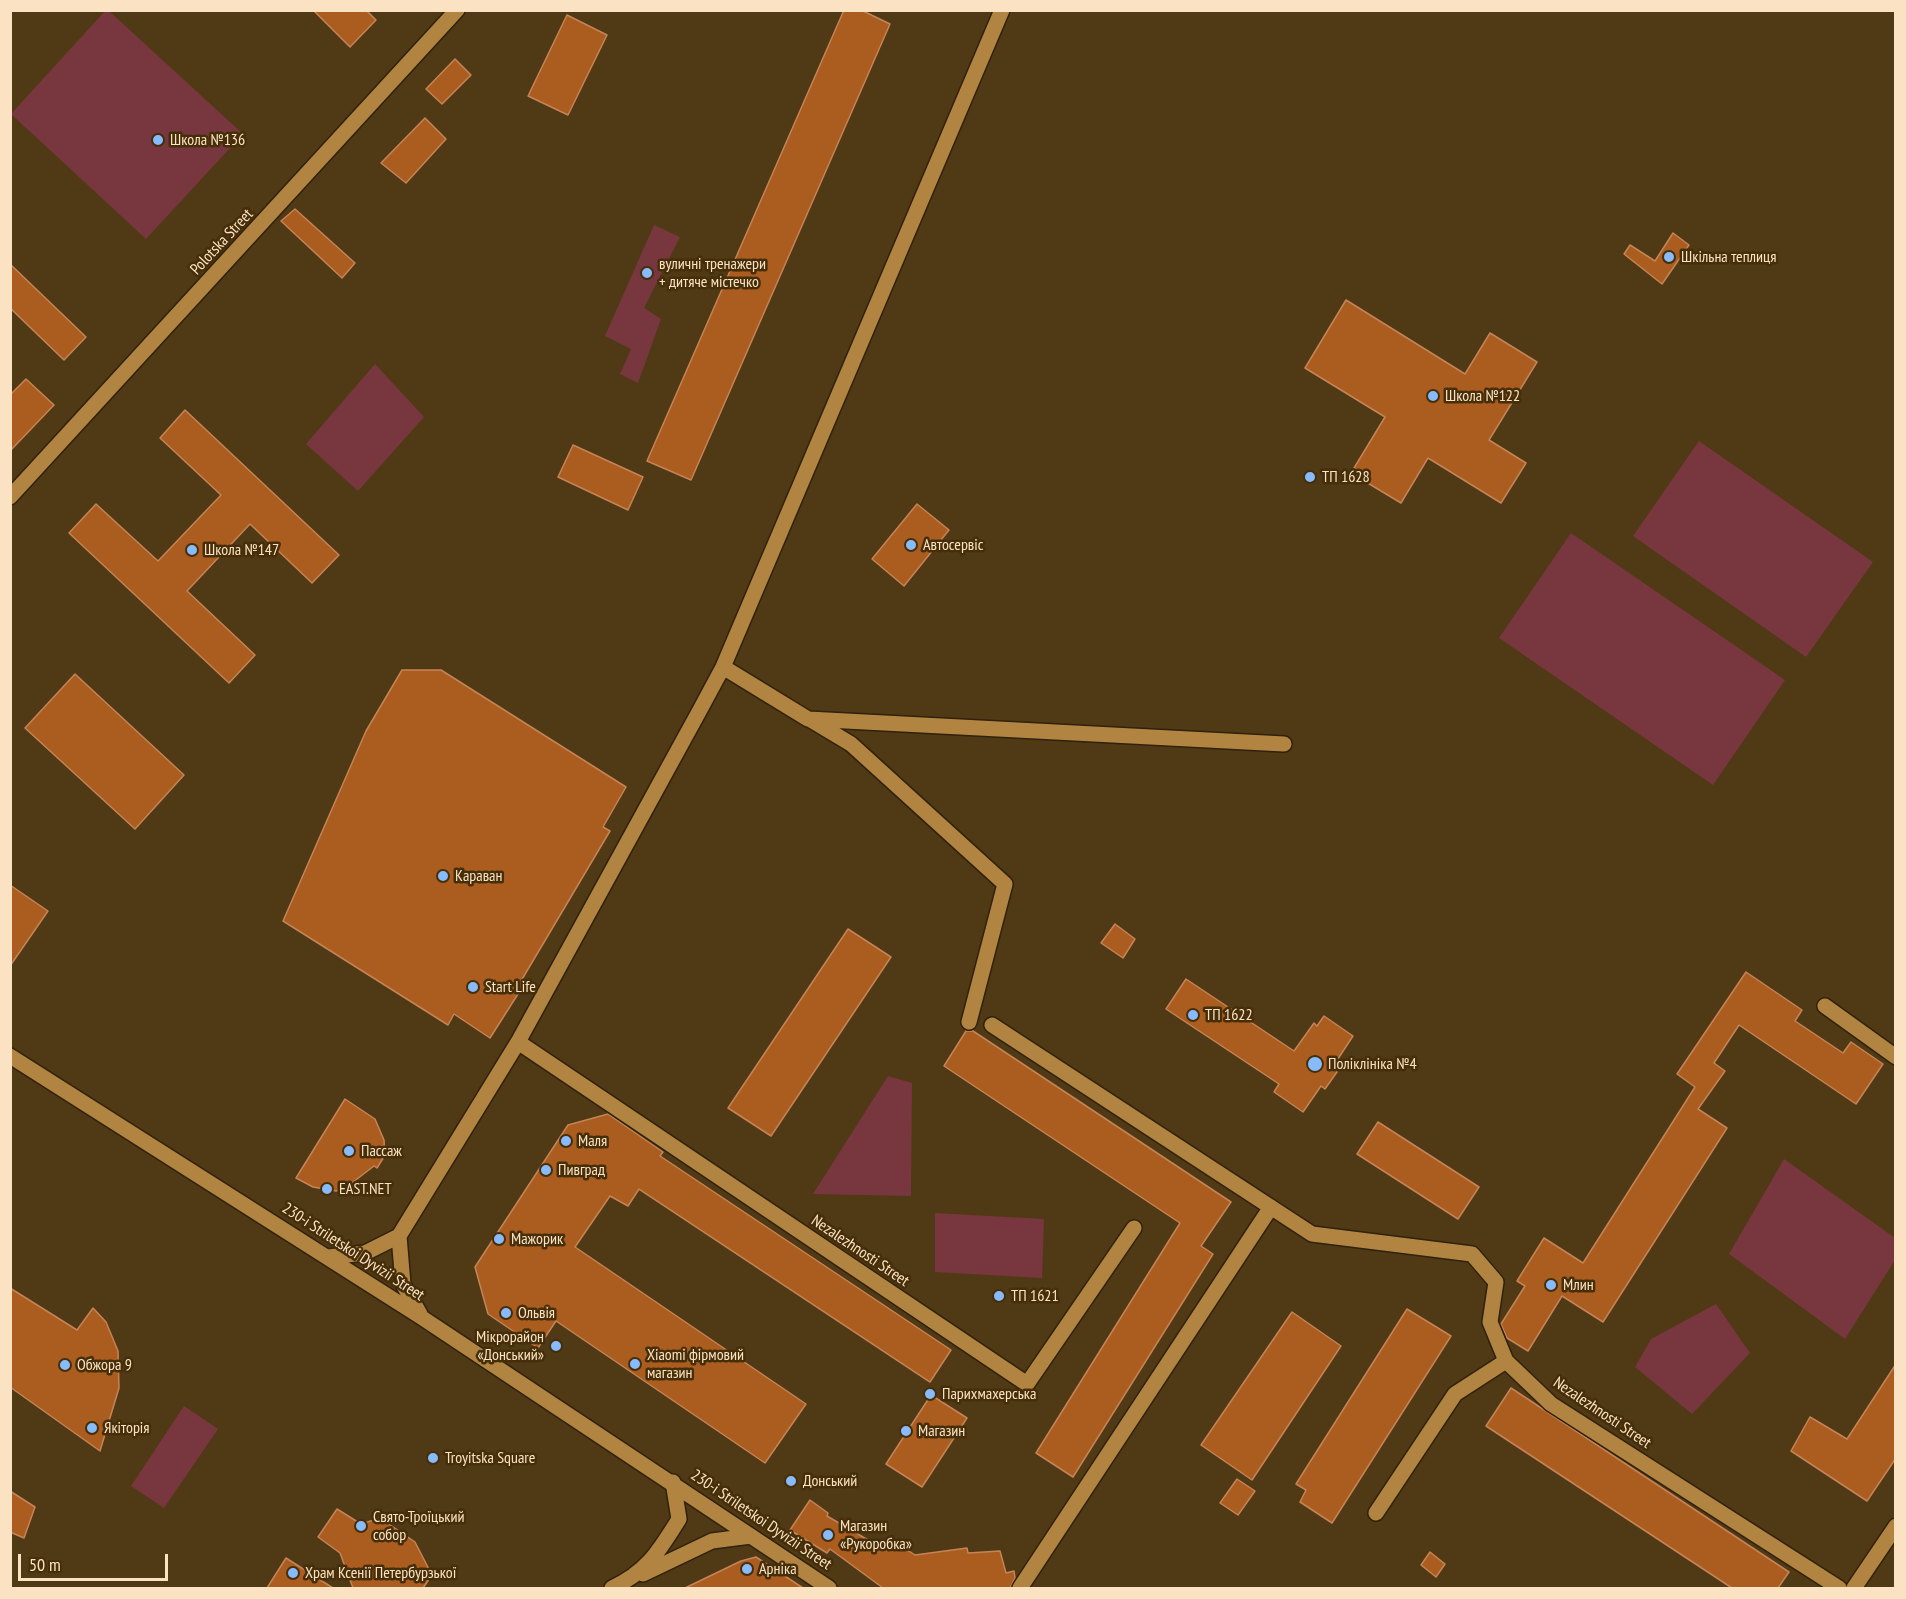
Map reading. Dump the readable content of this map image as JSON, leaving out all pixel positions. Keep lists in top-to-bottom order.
{
  "streets": {
    "street": ["Polotska Street", "Nezalezhnosti Street", "230-i Striletskoi Dyvizii Street"]
  },
  "places": [
    "Школа №136",
    "Шкільна теплиця",
    "вуличні тренажери + дитяче містечко",
    "Школа №122",
    "ТП 1628",
    "Автосервіс",
    "Школа №147",
    "Караван",
    "Start Life",
    "ТП 1622",
    "Поліклініка №4",
    "Маля",
    "Пассаж",
    "Пивград",
    "EAST.NET",
    "Мажорик",
    "Млин",
    "ТП 1621",
    "Ольвія",
    "Мікрорайон «Донський»",
    "Xiaomi фірмовий магазин",
    "Обжора 9",
    "Парихмахерська",
    "Якіторія",
    "Магазин",
    "Troyitska Square",
    "Донський",
    "Свято-Троїцький собор",
    "Магазин «Рукоробка»",
    "Арніка",
    "Храм Ксенії Петербурзької"
  ],
  "scale_bar": "50 m"
}
